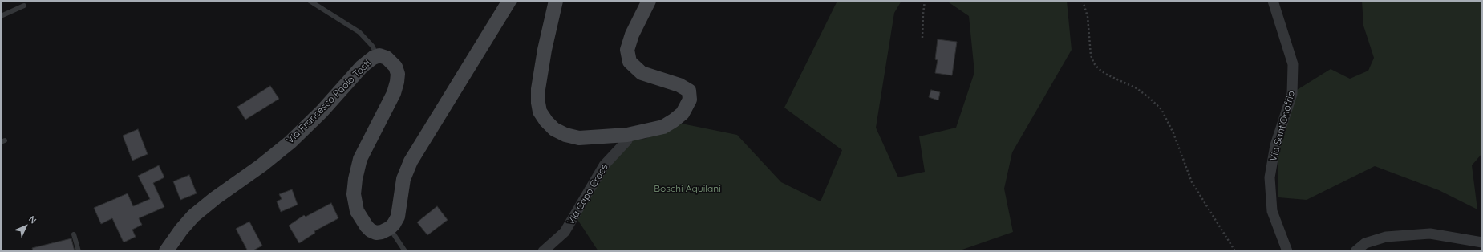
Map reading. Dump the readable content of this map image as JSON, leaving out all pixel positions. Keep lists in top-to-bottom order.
{
  "streets": {
    "main road": ["Via Francesco Paolo Tosti"],
    "street": ["Via Sant'Onofrio", "Via Capo Croce"]
  },
  "parks": ["Boschi Aquilani"],
  "north": "top right"
}
